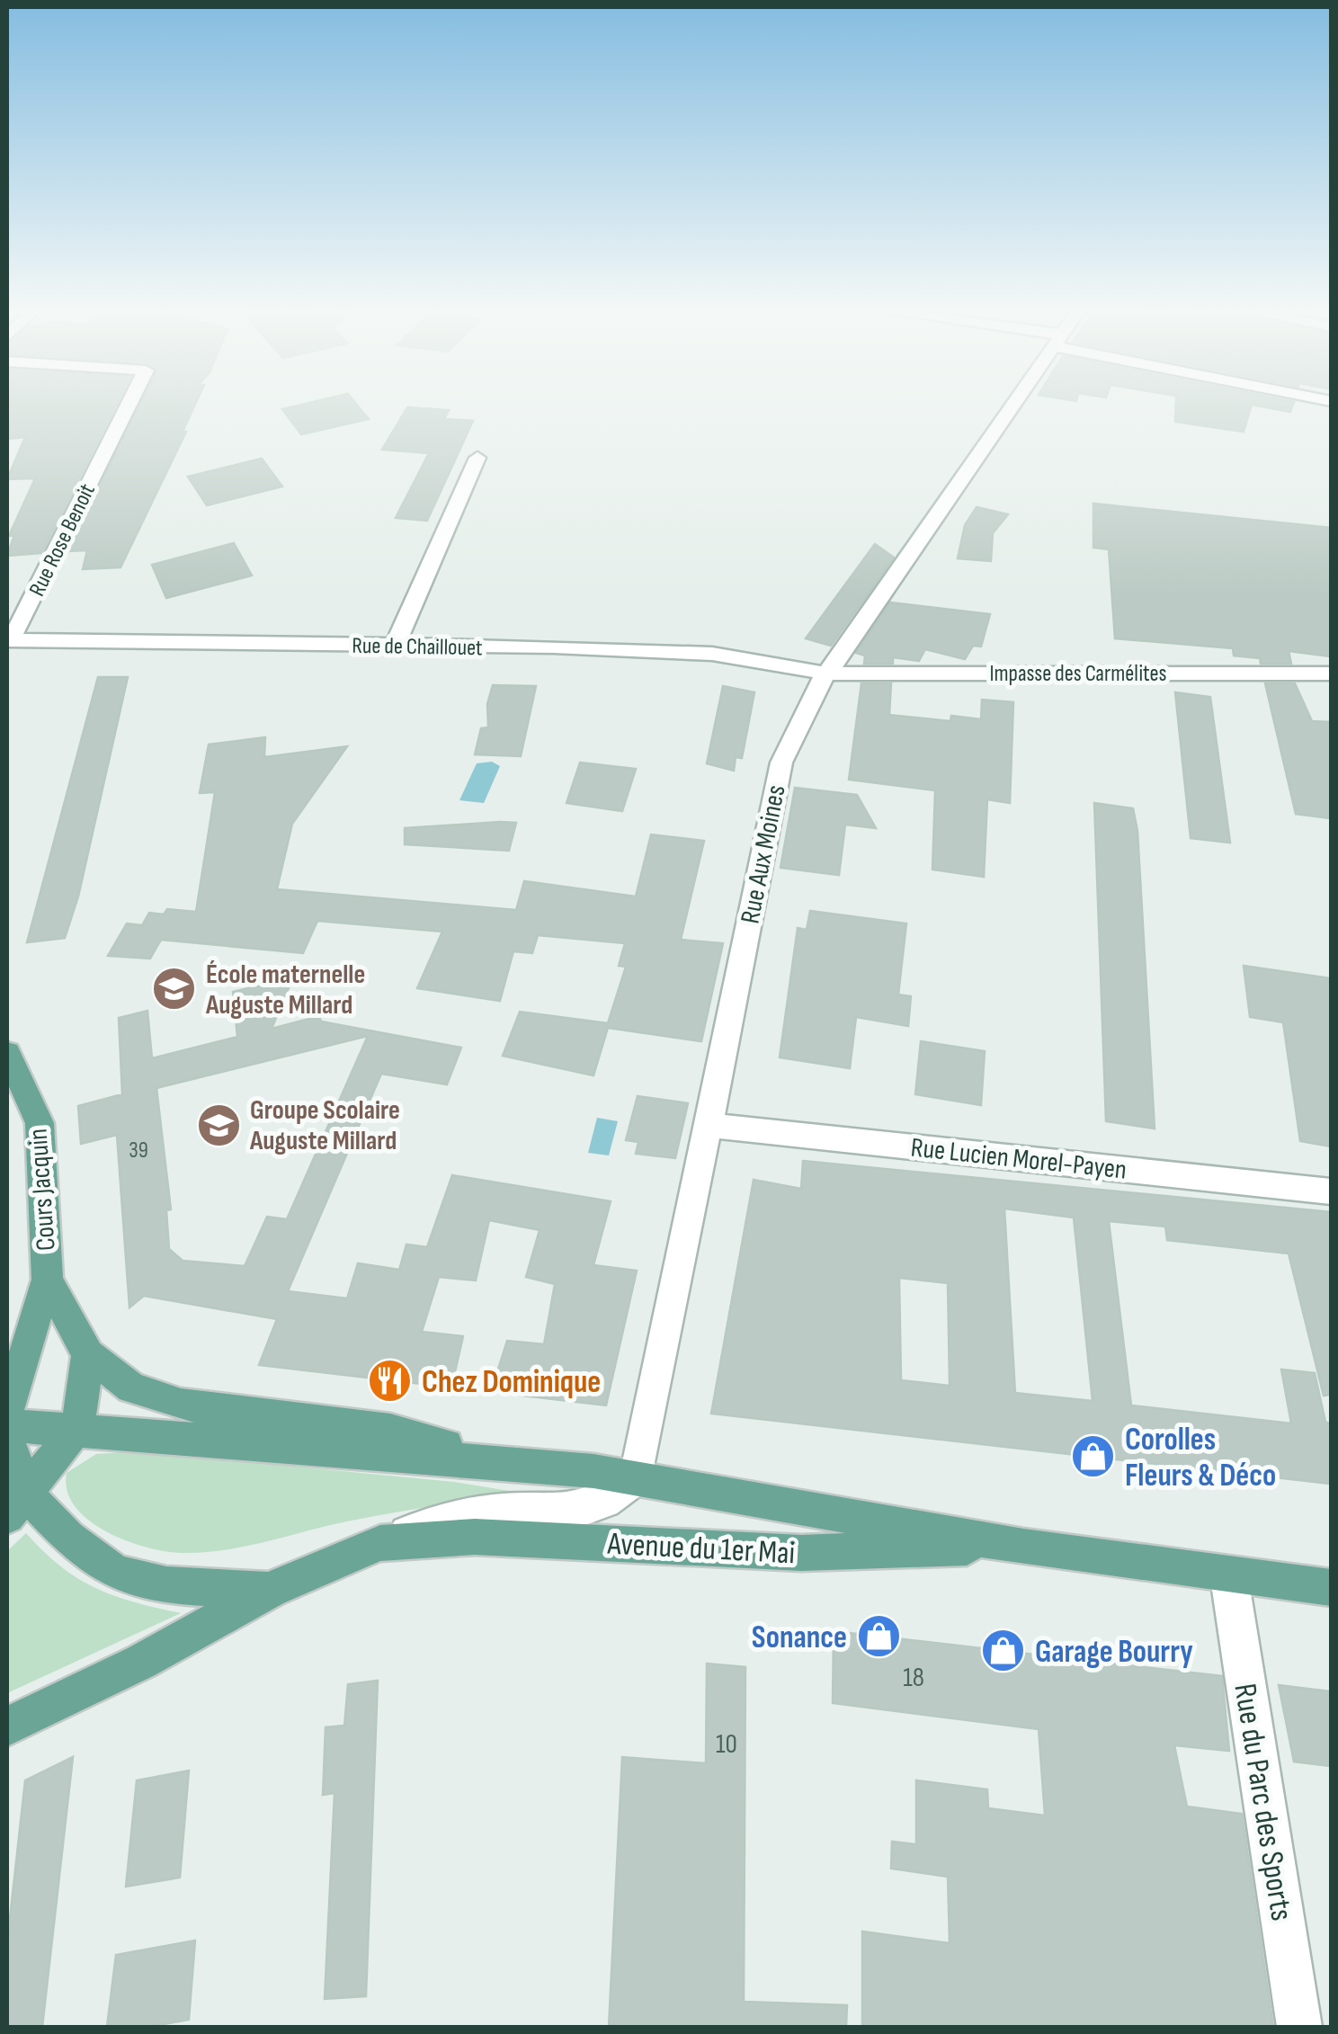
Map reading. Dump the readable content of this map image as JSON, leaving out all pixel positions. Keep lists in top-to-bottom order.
{
  "streets": {
    "main road": ["Cours Jacquin", "Avenue du 1er Mai"],
    "street": [
      "Rue Rose Benoit",
      "Rue de Chaillouet",
      "Impasse des Carmélites",
      "Rue Aux Moines",
      "Rue Lucien Morel-Payen",
      "Rue du Parc des Sports"
    ]
  },
  "crossings": [
    ["Rue Rose Benoit", "Rue de Chaillouet"],
    ["Rue de Chaillouet", "Impasse des Carmélites"],
    ["Rue de Chaillouet", "Rue Aux Moines"],
    ["Impasse des Carmélites", "Rue Aux Moines"],
    ["Rue Aux Moines", "Rue Lucien Morel-Payen"],
    ["Rue Aux Moines", "Avenue du 1er Mai"],
    ["Cours Jacquin", "Avenue du 1er Mai"],
    ["Avenue du 1er Mai", "Rue du Parc des Sports"]
  ],
  "places": {
    "school or university": ["École maternelle Auguste Millard", "Groupe Scolaire Auguste Millard"],
    "restaurant": ["Chez Dominique"],
    "shop": ["Corolles Fleurs & Déco", "Sonance", "Garage Bourry"]
  },
  "house_numbers": ["39", "18", "10"]
}
